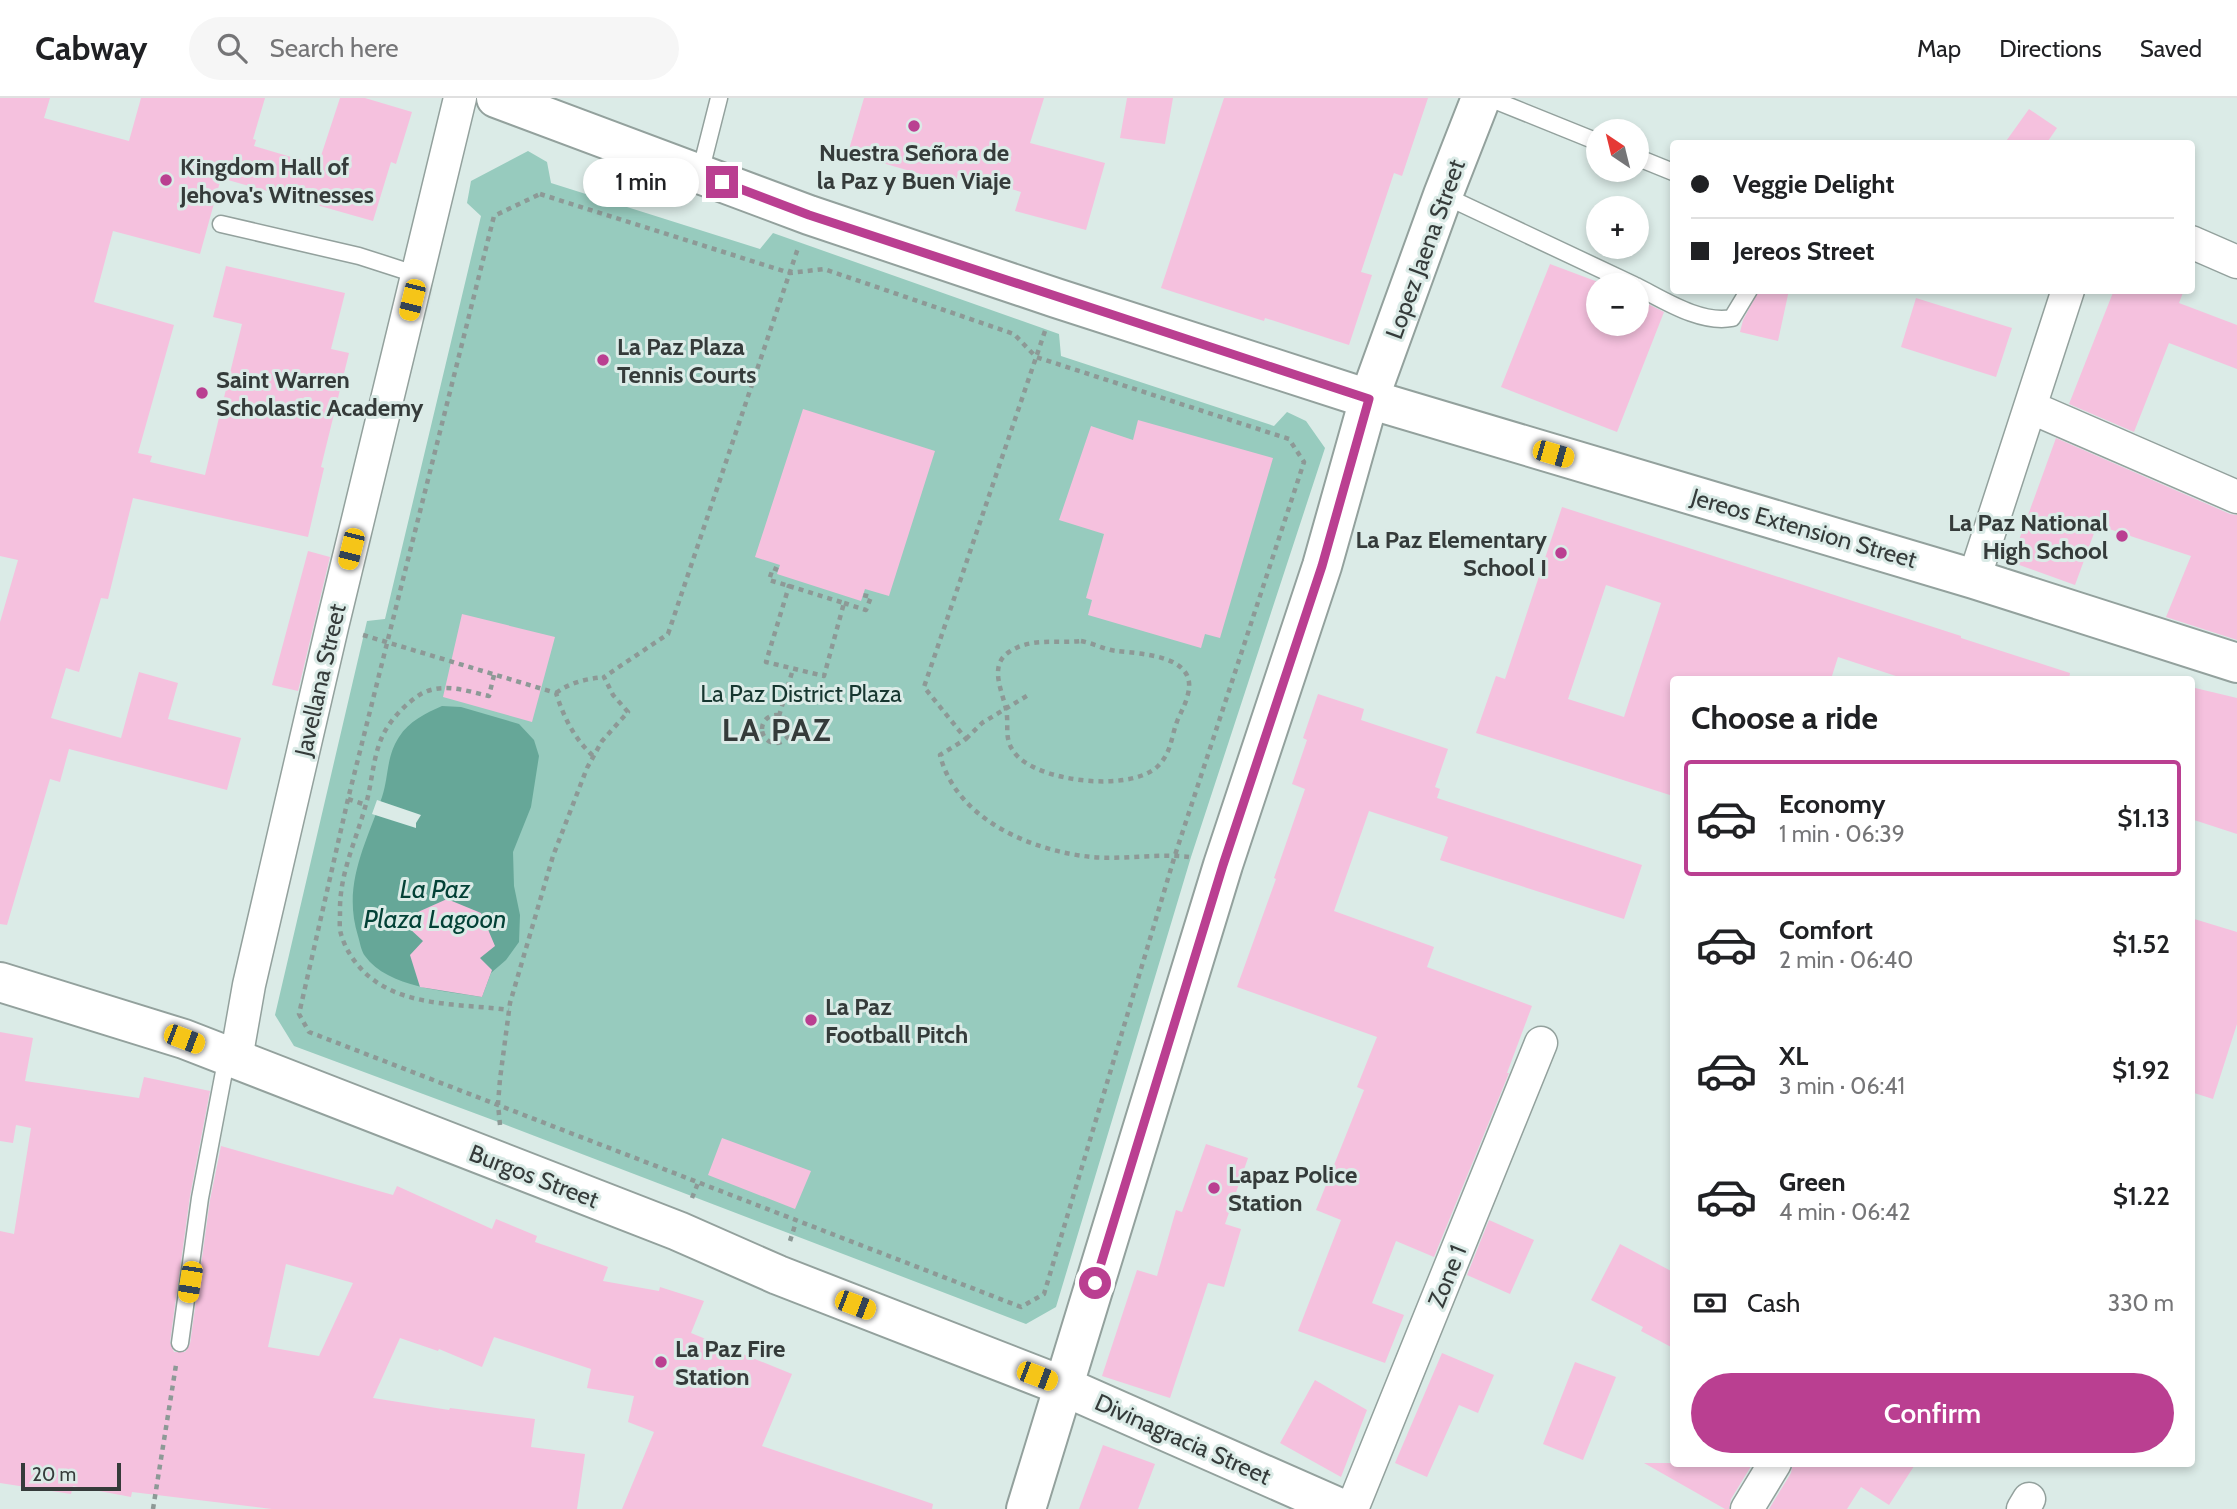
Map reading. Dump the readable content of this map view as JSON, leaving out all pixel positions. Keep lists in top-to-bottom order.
{
  "streets": {
    "main road": [
      "Lopez Jaena Street",
      "Jereos Extension Street",
      "Burgos Street",
      "Divinagracia Street"
    ],
    "street": ["Javellana Street", "Zone 1"]
  },
  "crossings": [
    ["Lopez Jaena Street", "Jereos Extension Street"],
    ["Lopez Jaena Street", "Burgos Street"],
    ["Lopez Jaena Street", "Divinagracia Street"],
    ["Javellana Street", "Burgos Street"],
    ["Burgos Street", "Divinagracia Street"]
  ],
  "districts": ["LA PAZ"],
  "water": ["La Paz Plaza Lagoon"],
  "parks": ["La Paz District Plaza"],
  "places": [
    "Nuestra Señora de la Paz y Buen Viaje",
    "Kingdom Hall of Jehova's Witnesses",
    "La Paz Plaza Tennis Courts",
    "Saint Warren Scholastic Academy",
    "La Paz National High School",
    "La Paz Elementary School I",
    "La Paz Football Pitch",
    "Lapaz Police Station",
    "La Paz Fire Station"
  ],
  "scale_bar": "20 m",
  "north": "top left",
  "page": {
    "header": "Cabway",
    "search": "Search here",
    "nav": ["Map", "Directions", "Saved"],
    "map_buttons": ["+", "−"],
    "banner": ["Veggie Delight", "Jereos Street"],
    "bubble": "1 min",
    "heading": "Choose a ride",
    "list": [
      {
        "name": "Economy",
        "note": "1 min · 06:39",
        "value": "$1.13"
      },
      {
        "name": "Comfort",
        "note": "2 min · 06:40",
        "value": "$1.52"
      },
      {
        "name": "XL",
        "note": "3 min · 06:41",
        "value": "$1.92"
      },
      {
        "name": "Green",
        "note": "4 min · 06:42",
        "value": "$1.22"
      }
    ],
    "pay": ["Cash", "330 m"],
    "buttons": "Confirm",
    "scale": "20 m"
  }
}
